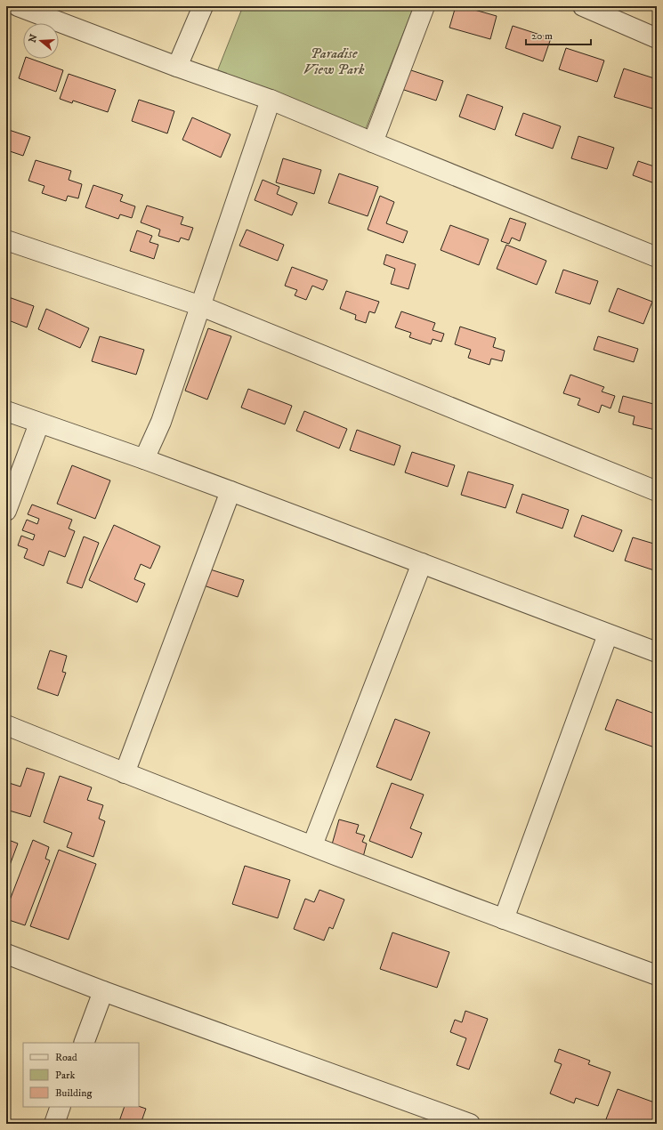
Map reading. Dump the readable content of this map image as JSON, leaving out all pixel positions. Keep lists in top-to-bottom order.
{
  "parks": ["Paradise View Park"],
  "legend": ["Road", "Park", "Building"],
  "scale_bar": "20 m",
  "north": "left"
}
